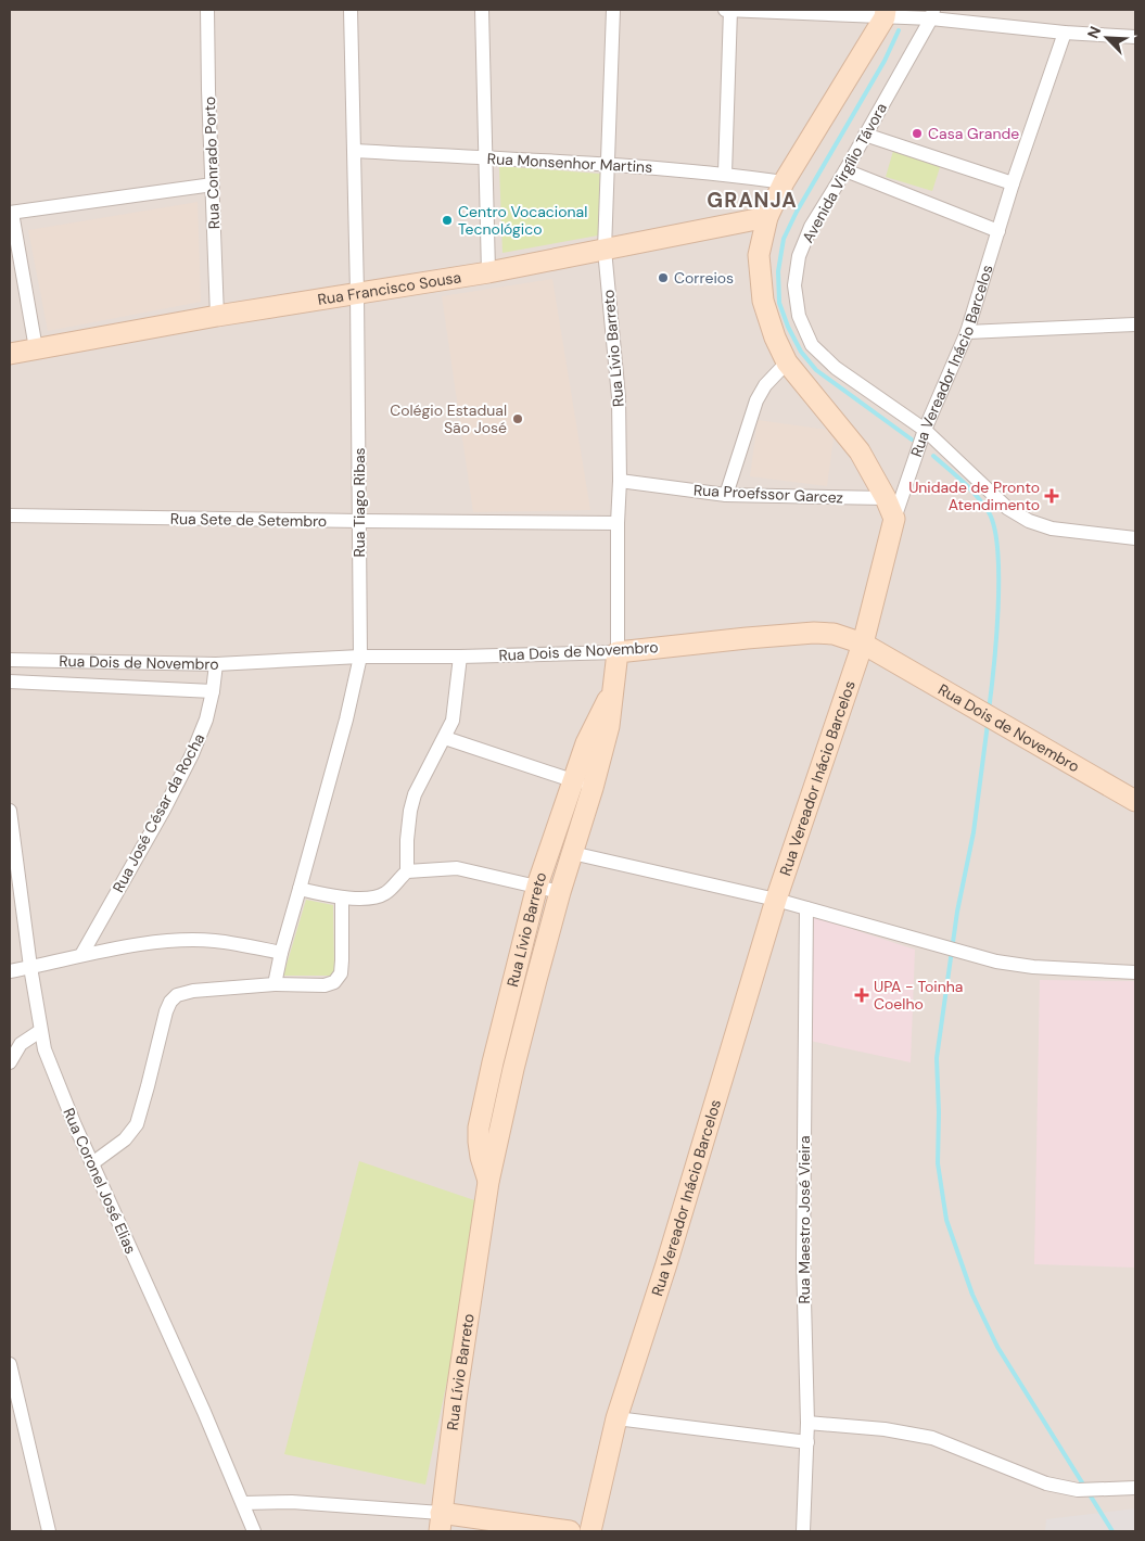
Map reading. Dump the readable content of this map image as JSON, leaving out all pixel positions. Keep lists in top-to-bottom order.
{
  "streets": {
    "street": [
      "Rua Conrado Porto",
      "Rua Monsenhor Martins",
      "Avenida Virgílio Távora",
      "Rua Francisco Sousa",
      "Rua Lívio Barreto",
      "Rua Vereador Inácio Barcelos",
      "Rua Proefssor Garcez",
      "Rua Tiago Ribas",
      "Rua Sete de Setembro",
      "Rua Dois de Novembro",
      "Rua José César da Rocha",
      "Rua Coronel José Elias",
      "Rua Maestro José Vieira"
    ]
  },
  "crossings": [
    ["Rua Conrado Porto", "Rua Francisco Sousa"],
    ["Rua Monsenhor Martins", "Rua Lívio Barreto"],
    ["Rua Monsenhor Martins", "Rua Tiago Ribas"],
    ["Avenida Virgílio Távora", "Rua Vereador Inácio Barcelos"],
    ["Rua Francisco Sousa", "Rua Lívio Barreto"],
    ["Rua Francisco Sousa", "Rua Tiago Ribas"],
    ["Rua Lívio Barreto", "Rua Proefssor Garcez"],
    ["Rua Lívio Barreto", "Rua Sete de Setembro"],
    ["Rua Lívio Barreto", "Rua Dois de Novembro"],
    ["Rua Vereador Inácio Barcelos", "Rua Dois de Novembro"],
    ["Rua Tiago Ribas", "Rua Sete de Setembro"],
    ["Rua Tiago Ribas", "Rua Dois de Novembro"],
    ["Rua Dois de Novembro", "Rua José César da Rocha"]
  ],
  "districts": ["GRANJA"],
  "places": {
    "other": [
      "Casa Grande",
      "Centro Vocacional Tecnológico",
      "Correios",
      "Colégio Estadual São José"
    ],
    "health": ["Unidade de Pronto Atendimento", "UPA - Toinha Coelho"]
  },
  "north": "top left"
}
